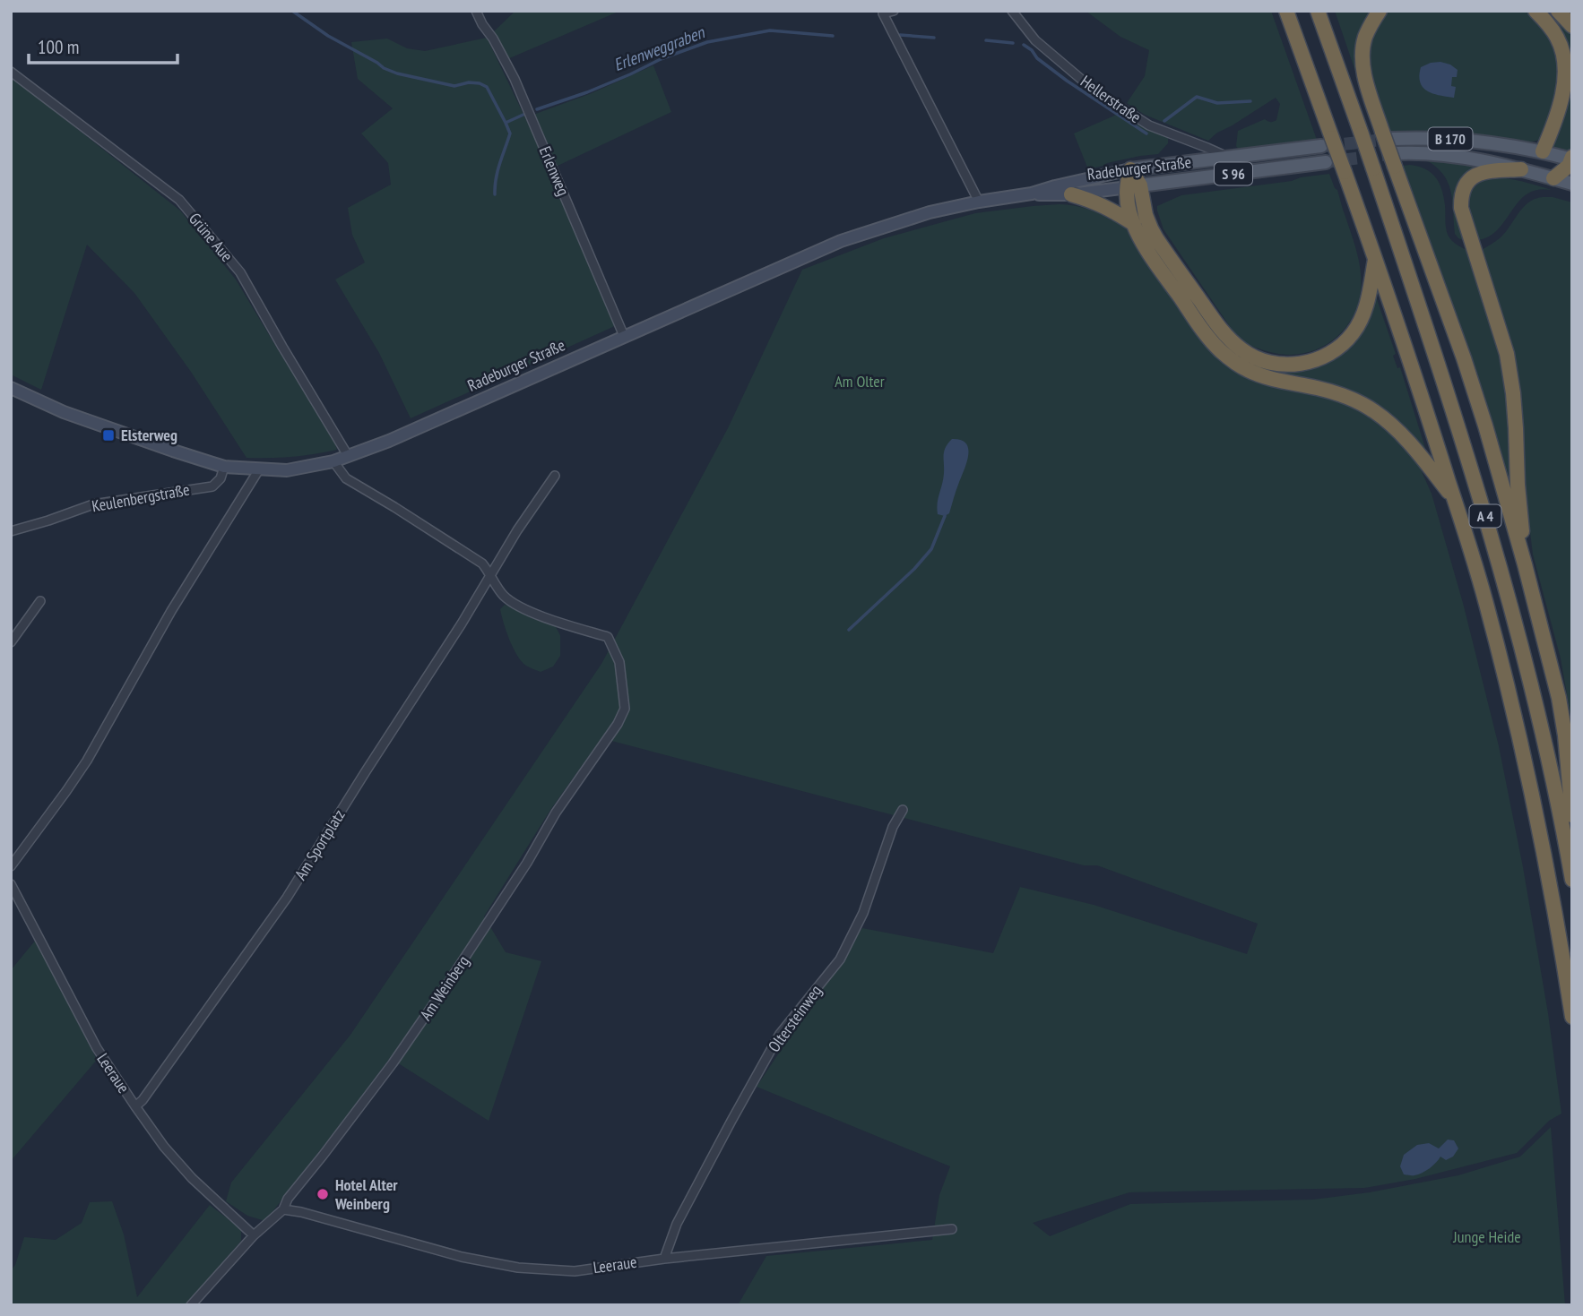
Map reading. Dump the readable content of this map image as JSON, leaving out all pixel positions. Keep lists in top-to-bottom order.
{
  "streets": {
    "highway": ["A 4"],
    "main road": ["B 170", "Radeburger Straße", "S 96"],
    "street": [
      "Hellerstraße",
      "Erlenweg",
      "Grüne Aue",
      "Keulenbergstraße",
      "Am Sportplatz",
      "Am Weinberg",
      "Oltersteinweg",
      "Leeraue"
    ]
  },
  "crossings": [
    ["Hellerstraße", "Radeburger Straße"],
    ["Radeburger Straße", "Erlenweg"],
    ["Radeburger Straße", "Grüne Aue"],
    ["Radeburger Straße", "Keulenbergstraße"],
    ["Radeburger Straße", "A 4"],
    ["Am Sportplatz", "Am Weinberg"],
    ["Am Sportplatz", "Leeraue"],
    ["Am Weinberg", "Leeraue"],
    ["Oltersteinweg", "Leeraue"]
  ],
  "water": ["Erlenweggraben"],
  "parks": ["Am Olter", "Junge Heide"],
  "places": {
    "transit": ["Elsterweg"],
    "other": ["Hotel Alter Weinberg"]
  },
  "scale_bar": "100 m"
}
